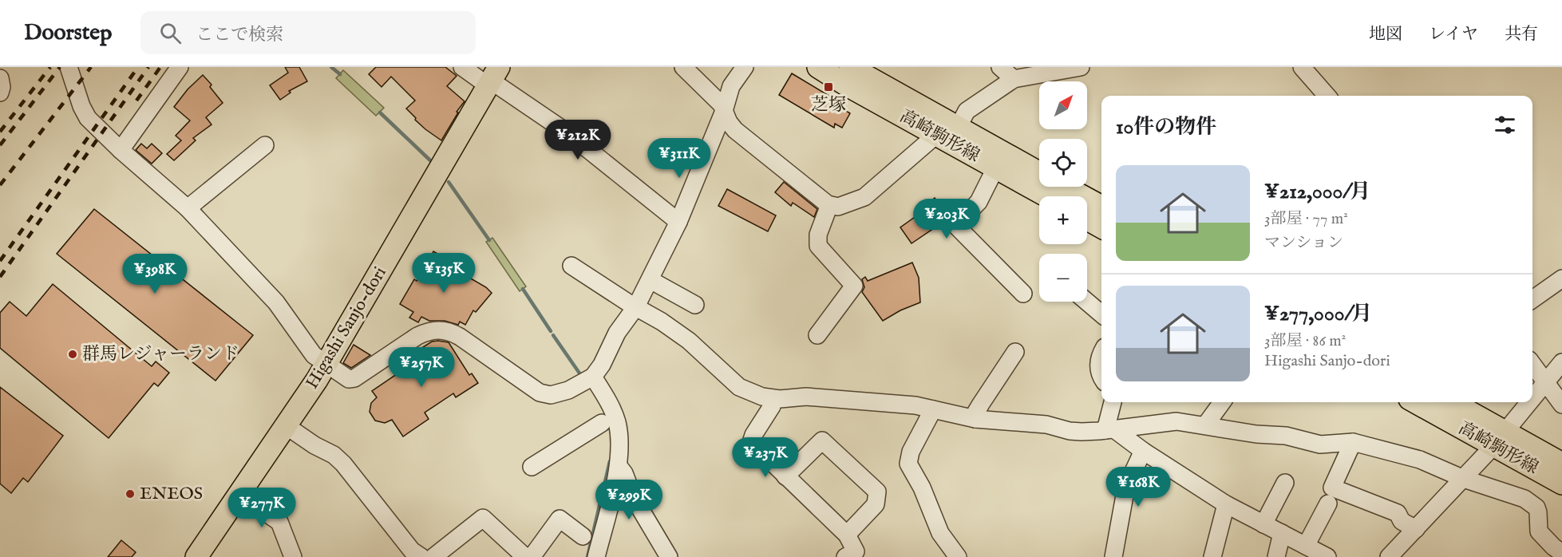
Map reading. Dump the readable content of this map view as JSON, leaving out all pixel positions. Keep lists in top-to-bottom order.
{
  "streets": {
    "main road": ["高崎駒形線", "Higashi Sanjo-dori"]
  },
  "places": {
    "transit": ["芝塚"],
    "other": ["群馬レジャーランド", "ENEOS"]
  },
  "north": "top right",
  "page": {
    "header": "Doorstep",
    "search": "ここで検索",
    "nav": ["地図", "レイヤ", "共有"],
    "map_buttons": ["+", "−"],
    "heading": "10件の物件",
    "price": [
      "¥212K",
      "¥311K",
      "¥203K",
      "¥135K",
      "¥398K",
      "¥257K",
      "¥237K",
      "¥168K",
      "¥299K",
      "¥277K"
    ],
    "list": [
      {
        "name": "¥212,000/月",
        "note": "3部屋 · 77 m² · マンション"
      },
      {
        "name": "¥277,000/月",
        "note": "3部屋 · 86 m² · Higashi Sanjo-dori"
      }
    ]
  }
}
